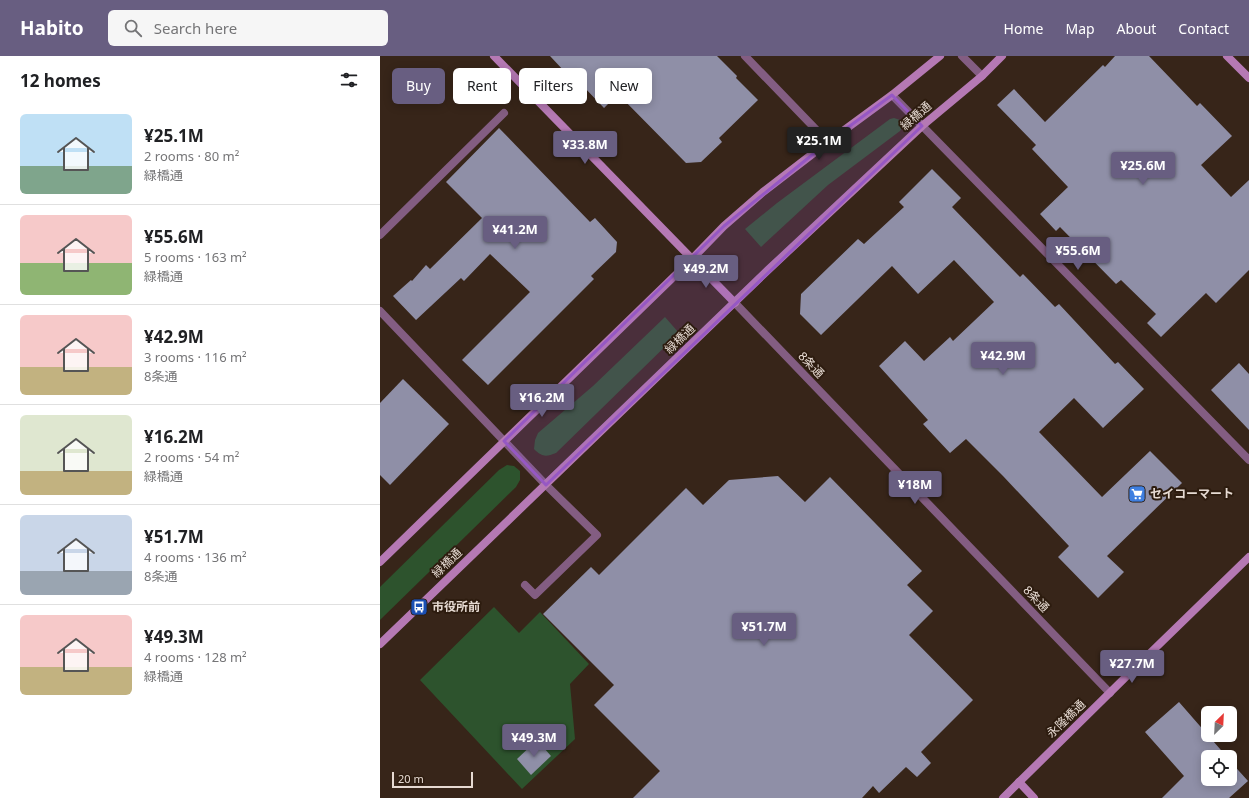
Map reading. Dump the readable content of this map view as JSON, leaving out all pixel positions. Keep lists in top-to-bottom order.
{
  "streets": {
    "street": ["緑橋通", "8条通", "永隆橋通"]
  },
  "crossings": [
    ["緑橋通", "8条通"],
    ["8条通", "永隆橋通"]
  ],
  "places": {
    "supermarket": ["セイコーマート"],
    "bus stop": ["市役所前"]
  },
  "scale_bar": "20 m",
  "north": "top right",
  "page": {
    "header": "Habito",
    "search": "Search here",
    "nav": [
      "Home",
      "Map",
      "About",
      "Contact"
    ],
    "heading": "12 homes",
    "chip": [
      "Buy",
      "Rent",
      "Filters",
      "New"
    ],
    "list": [
      {
        "name": "¥25.1M",
        "note": "2 rooms · 80 m² · 緑橋通"
      },
      {
        "name": "¥55.6M",
        "note": "5 rooms · 163 m² · 緑橋通"
      },
      {
        "name": "¥42.9M",
        "note": "3 rooms · 116 m² · 8条通"
      },
      {
        "name": "¥16.2M",
        "note": "2 rooms · 54 m² · 緑橋通"
      },
      {
        "name": "¥51.7M",
        "note": "4 rooms · 136 m² · 8条通"
      },
      {
        "name": "¥49.3M",
        "note": "4 rooms · 128 m² · 緑橋通"
      }
    ],
    "price": [
      "¥25.1M",
      "¥33.8M",
      "¥25.6M",
      "¥41.2M",
      "¥55.6M",
      "¥49.2M",
      "¥42.9M",
      "¥16.2M",
      "¥18M",
      "¥51.7M",
      "¥27.7M",
      "¥49.3M"
    ],
    "scale": "20 m"
  }
}
